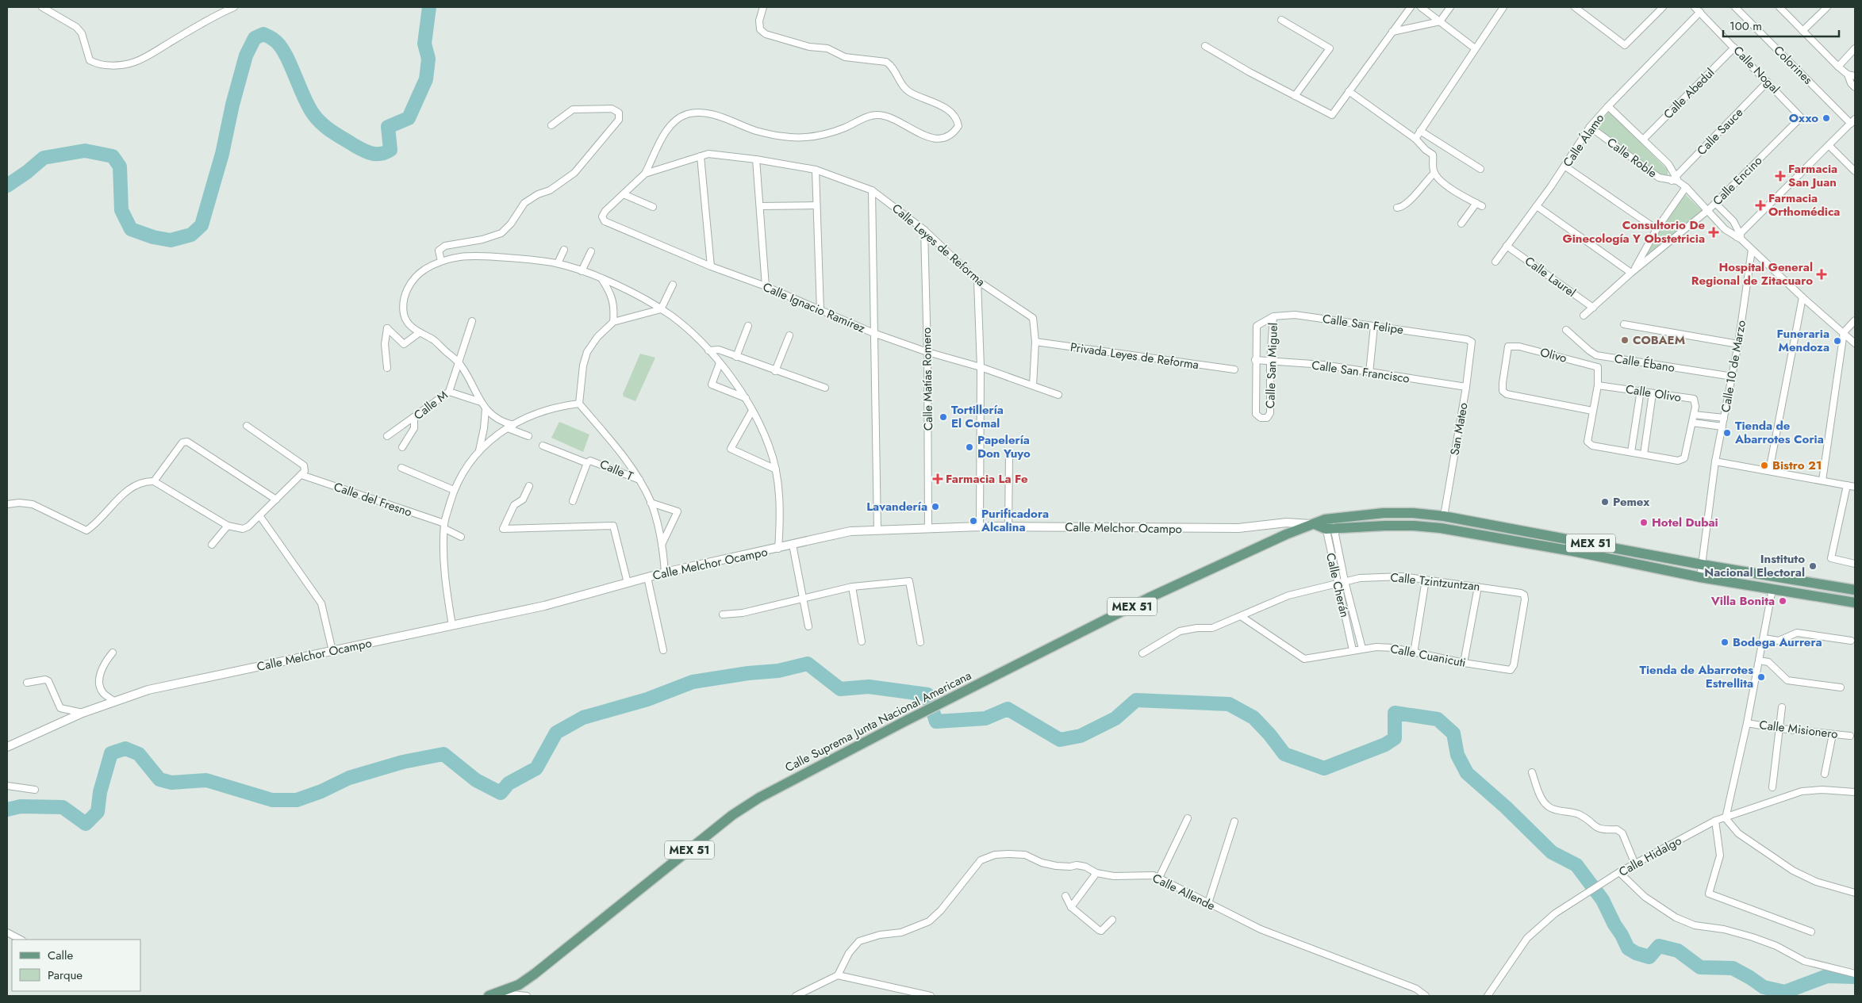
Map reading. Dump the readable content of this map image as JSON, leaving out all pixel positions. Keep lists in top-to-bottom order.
{
  "streets": {
    "main road": ["MEX 51", "Calle Suprema Junta Nacional Americana"],
    "street": [
      "Colorines",
      "Calle Nogal",
      "Calle Abedul",
      "Calle Sauce",
      "Calle Álamo",
      "Calle Roble",
      "Calle Encino",
      "Calle Leyes de Reforma",
      "Calle Laurel",
      "Calle Ignacio Ramírez",
      "Calle San Felipe",
      "Olivo",
      "Privada Leyes de Reforma",
      "Calle Ébano",
      "Calle San Miguel",
      "Calle 10 de Marzo",
      "Calle San Francisco",
      "Calle Matías Romero",
      "Calle Olivo",
      "Calle M",
      "San Mateo",
      "Calle T",
      "Calle del Fresno",
      "Calle Melchor Ocampo",
      "Calle Tzintzuntzan",
      "Calle Cherán",
      "Calle Cuanicuti",
      "Calle Misionero",
      "Calle Hidalgo",
      "Calle Allende"
    ]
  },
  "crossings": [
    ["Calle Nogal", "Calle Abedul"],
    ["Calle Nogal", "Calle Sauce"],
    ["Calle Nogal", "Calle Álamo"],
    ["Calle Nogal", "Calle Encino"],
    ["Calle Abedul", "Calle Roble"],
    ["Calle Sauce", "Calle Roble"],
    ["Calle Álamo", "Calle Roble"],
    ["Calle Álamo", "Calle Laurel"],
    ["Calle Roble", "Calle Encino"],
    ["Calle Encino", "Calle Laurel"],
    ["Calle Leyes de Reforma", "Calle Ignacio Ramírez"],
    ["Calle Leyes de Reforma", "Privada Leyes de Reforma"],
    ["Calle Leyes de Reforma", "Calle Matías Romero"],
    ["Calle Ignacio Ramírez", "Calle Matías Romero"],
    ["Calle San Felipe", "Calle San Miguel"],
    ["Calle San Felipe", "Calle San Francisco"],
    ["Calle San Felipe", "San Mateo"],
    ["Olivo", "Calle Olivo"],
    ["Calle Ébano", "Calle 10 de Marzo"],
    ["Calle San Miguel", "Calle San Francisco"],
    ["Calle 10 de Marzo", "MEX 51"],
    ["Calle San Francisco", "San Mateo"],
    ["Calle Matías Romero", "Calle Melchor Ocampo"],
    ["San Mateo", "MEX 51"],
    ["Calle Melchor Ocampo", "MEX 51"],
    ["Calle Melchor Ocampo", "Calle Suprema Junta Nacional Americana"],
    ["MEX 51", "Calle Cherán"],
    ["MEX 51", "Calle Suprema Junta Nacional Americana"],
    ["Calle Tzintzuntzan", "Calle Cherán"],
    ["Calle Tzintzuntzan", "Calle Cuanicuti"],
    ["Calle Cherán", "Calle Cuanicuti"]
  ],
  "places": {
    "other": [
      "Oxxo",
      "COBAEM",
      "Funeraria Mendoza",
      "Tortillería El Comal",
      "Tienda de Abarrotes Coria",
      "Papelería Don Yuyo",
      "Bistro 21",
      "Pemex",
      "Lavandería",
      "Purificadora Alcalina",
      "Hotel Dubai",
      "Instituto Nacional Electoral",
      "Villa Bonita",
      "Bodega Aurrera",
      "Tienda de Abarrotes Estrellita"
    ],
    "health": [
      "Farmacia San Juan",
      "Farmacia Orthomédica",
      "Consultorio De Ginecología Y Obstetricia",
      "Hospital General Regional de Zitacuaro",
      "Farmacia La Fe"
    ]
  },
  "legend": ["Calle", "Parque"],
  "scale_bar": "100 m"
}
